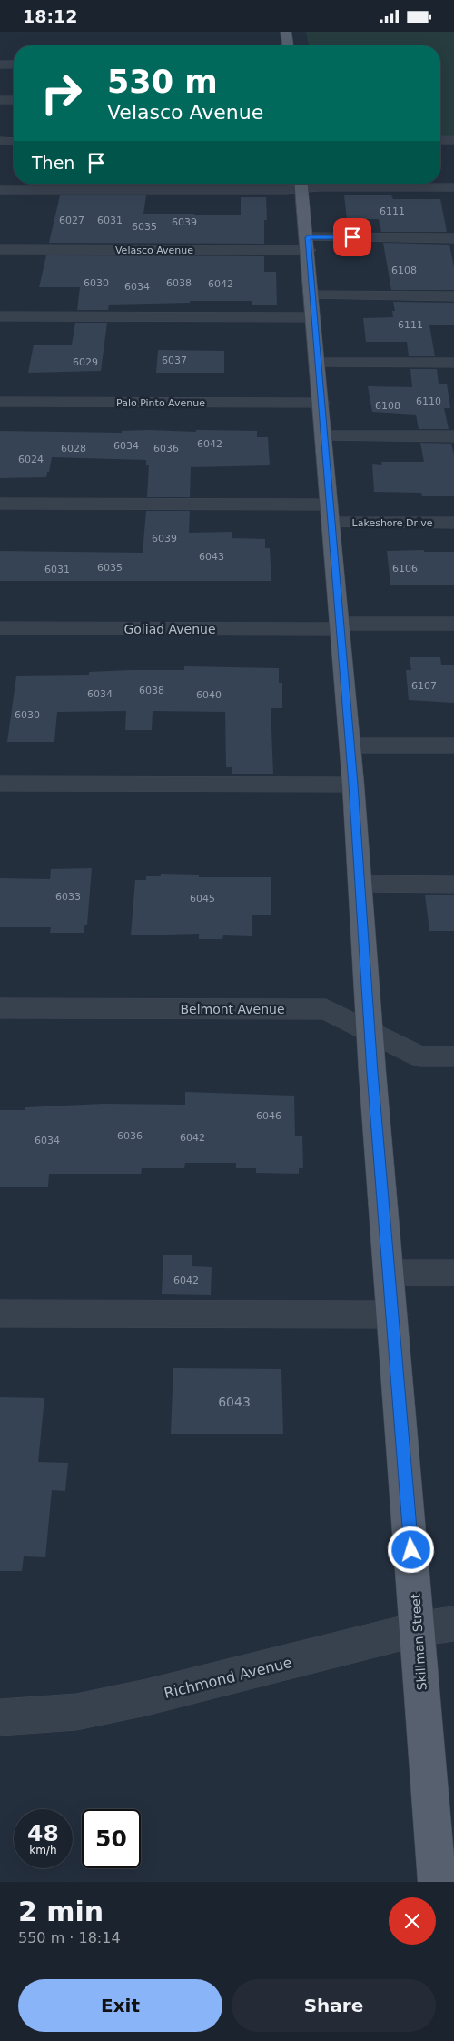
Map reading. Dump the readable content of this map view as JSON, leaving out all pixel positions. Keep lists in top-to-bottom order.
{
  "streets": {
    "main road": ["Skillman Street"],
    "street": [
      "Velasco Avenue",
      "Palo Pinto Avenue",
      "Lakeshore Drive",
      "Goliad Avenue",
      "Belmont Avenue",
      "Richmond Avenue"
    ]
  },
  "crossings": [
    ["Velasco Avenue", "Skillman Street"],
    ["Palo Pinto Avenue", "Skillman Street"],
    ["Lakeshore Drive", "Skillman Street"],
    ["Goliad Avenue", "Skillman Street"],
    ["Belmont Avenue", "Skillman Street"],
    ["Skillman Street", "Richmond Avenue"]
  ],
  "house_numbers": [
    "6111",
    "6027",
    "6031",
    "6039",
    "6035",
    "6108",
    "6030",
    "6038",
    "6042",
    "6034",
    "6111",
    "6037",
    "6029",
    "6110",
    "6108",
    "6042",
    "6034",
    "6028",
    "6036",
    "6024",
    "6039",
    "6043",
    "6035",
    "6106",
    "6031",
    "6107",
    "6038",
    "6034",
    "6040",
    "6030",
    "6033",
    "6045",
    "6046",
    "6036",
    "6042",
    "6034",
    "6042",
    "6043"
  ],
  "page": {
    "status": "18:12",
    "turn": ["530 m", "Velasco Avenue"],
    "then": "Then",
    "speed": "48 km/h",
    "limit": "50",
    "heading": ["2 min", "550 m · 18:14"],
    "buttons": ["Exit", "Share"]
  }
}
